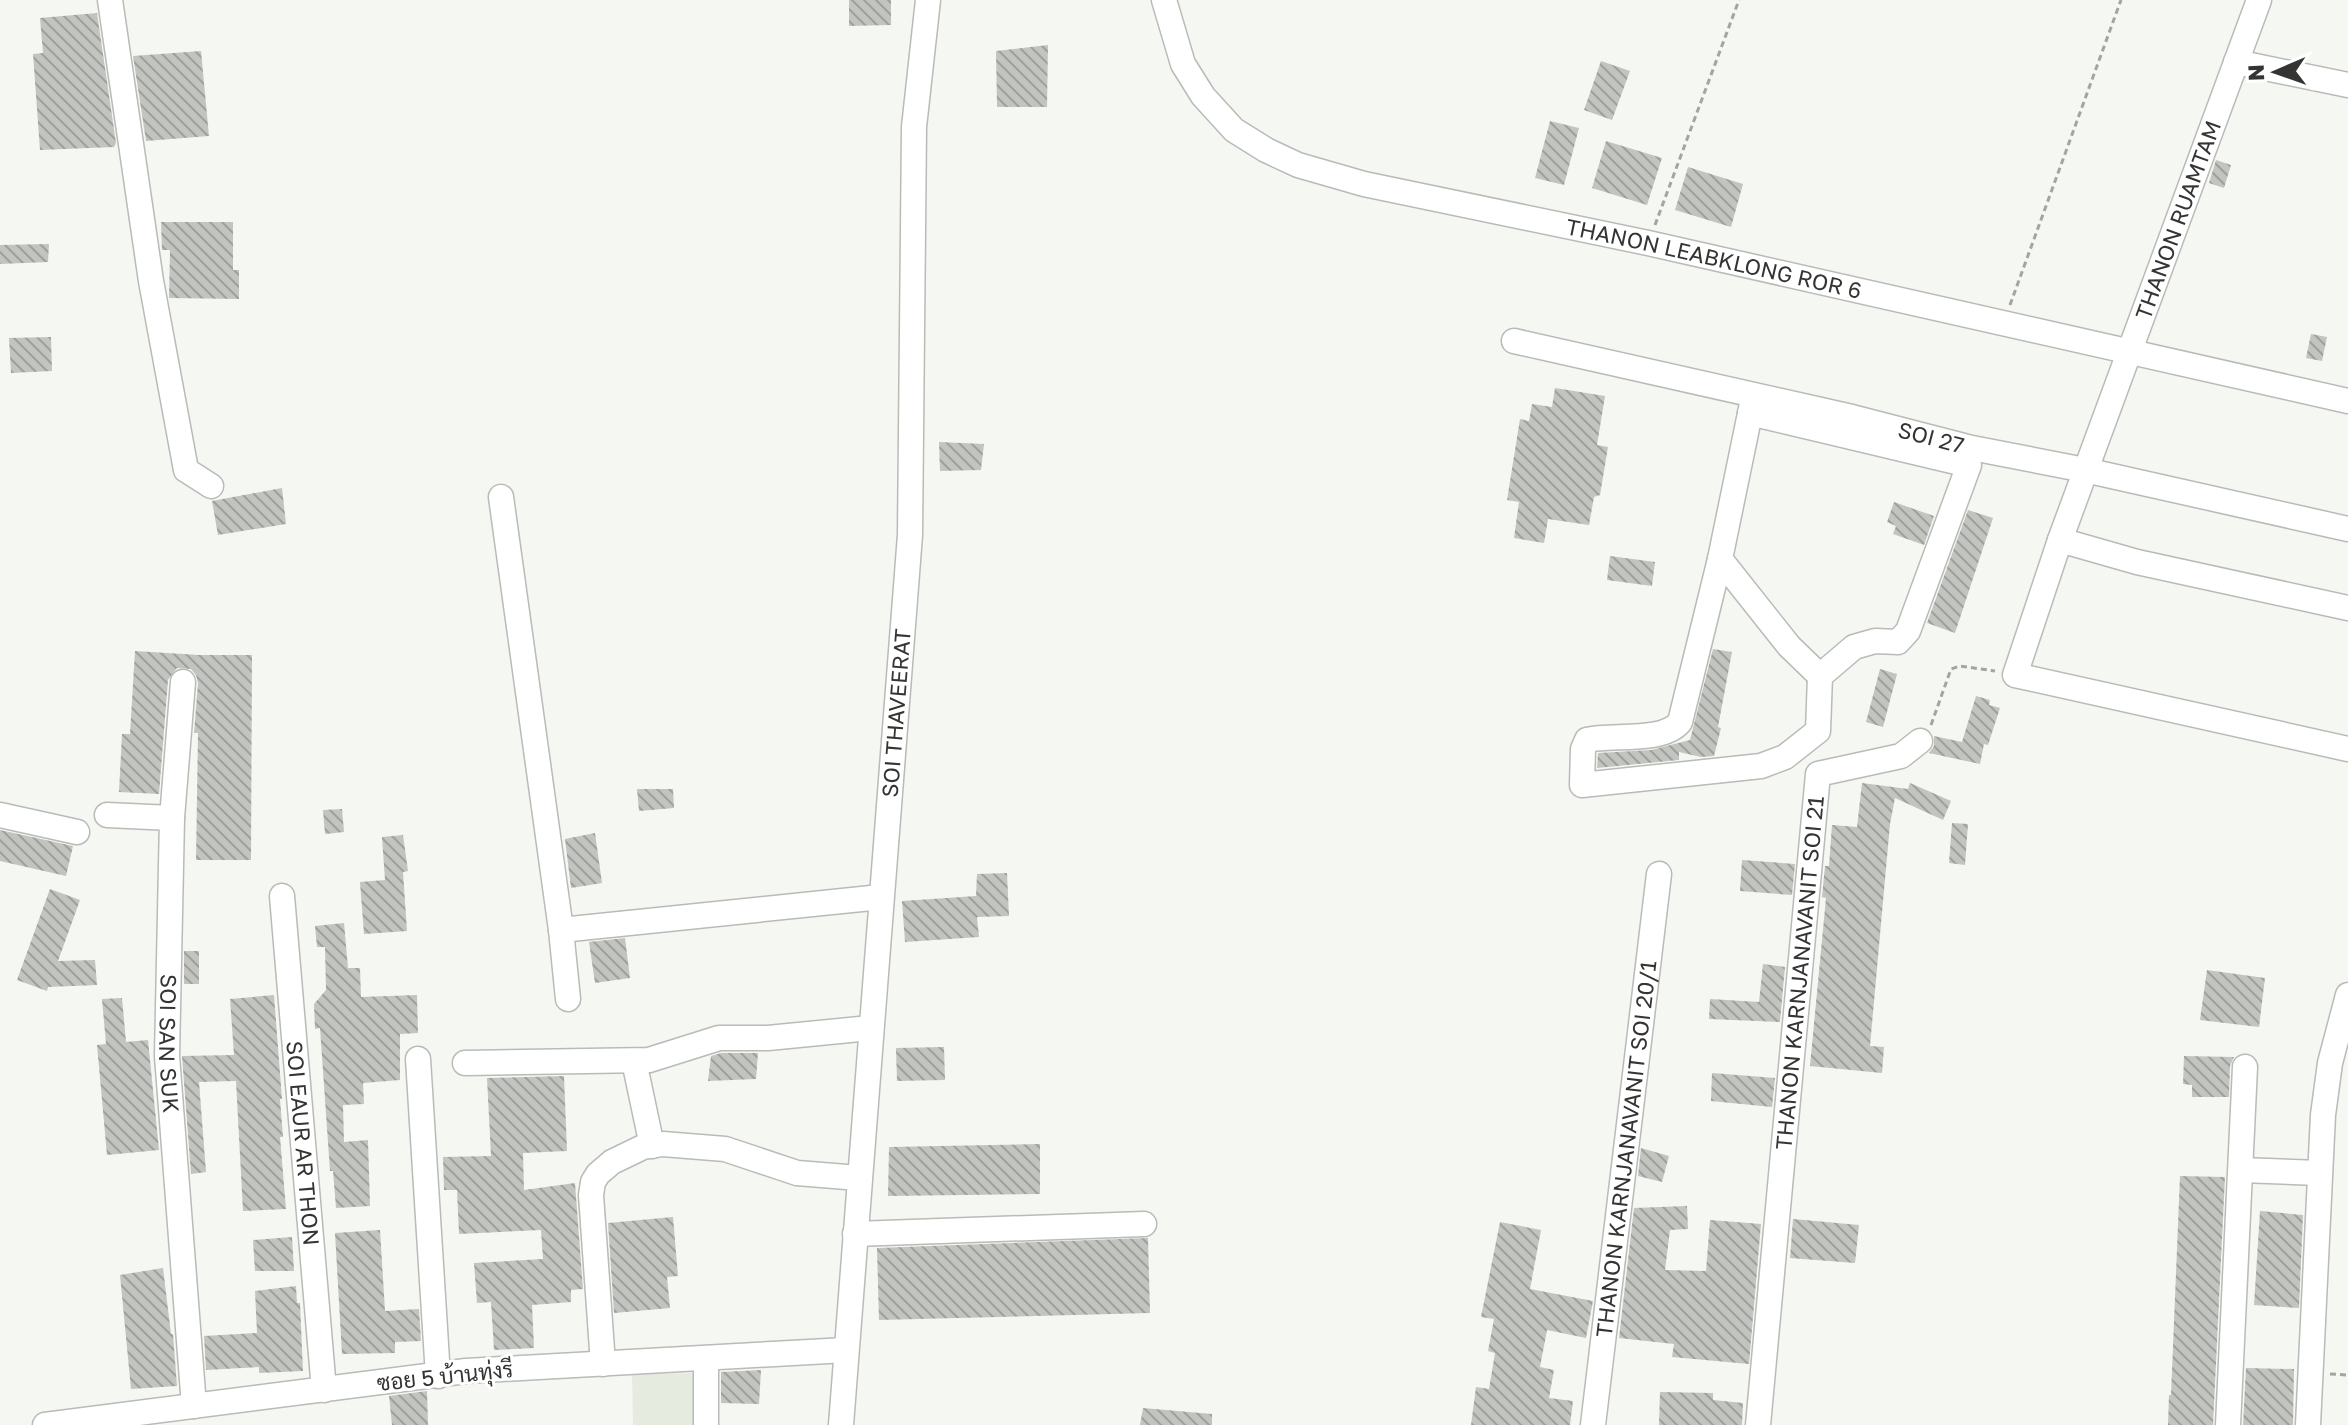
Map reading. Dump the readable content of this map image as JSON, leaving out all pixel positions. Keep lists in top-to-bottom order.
{
  "streets": {
    "street": [
      "THANON RUAMTAM",
      "THANON LEABKLONG ROR 6",
      "SOI 27",
      "SOI THAVEERAT",
      "THANON KARNJANAVANIT SOI 21",
      "SOI SAN SUK",
      "SOI EAUR AR THON",
      "THANON KARNJANAVANIT SOI 20/1",
      "ซอย 5 บ้านทุ่งรี"
    ]
  },
  "crossings": [
    ["THANON RUAMTAM", "THANON LEABKLONG ROR 6"],
    ["THANON RUAMTAM", "SOI 27"],
    ["SOI THAVEERAT", "ซอย 5 บ้านทุ่งรี"],
    ["SOI SAN SUK", "ซอย 5 บ้านทุ่งรี"],
    ["SOI EAUR AR THON", "ซอย 5 บ้านทุ่งรี"]
  ],
  "north": "left"
}
